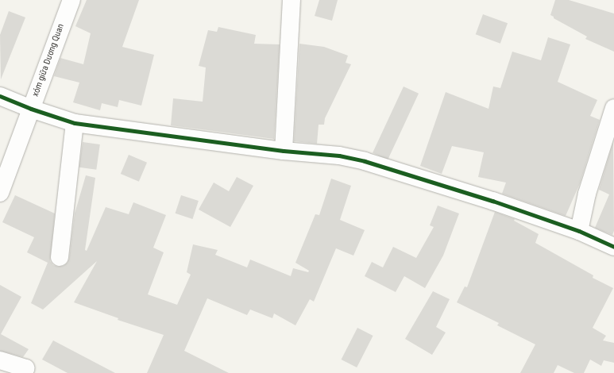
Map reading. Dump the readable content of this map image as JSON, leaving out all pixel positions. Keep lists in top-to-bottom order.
{
  "streets": {
    "street": ["xóm giữa Dương Quan"]
  }
}
